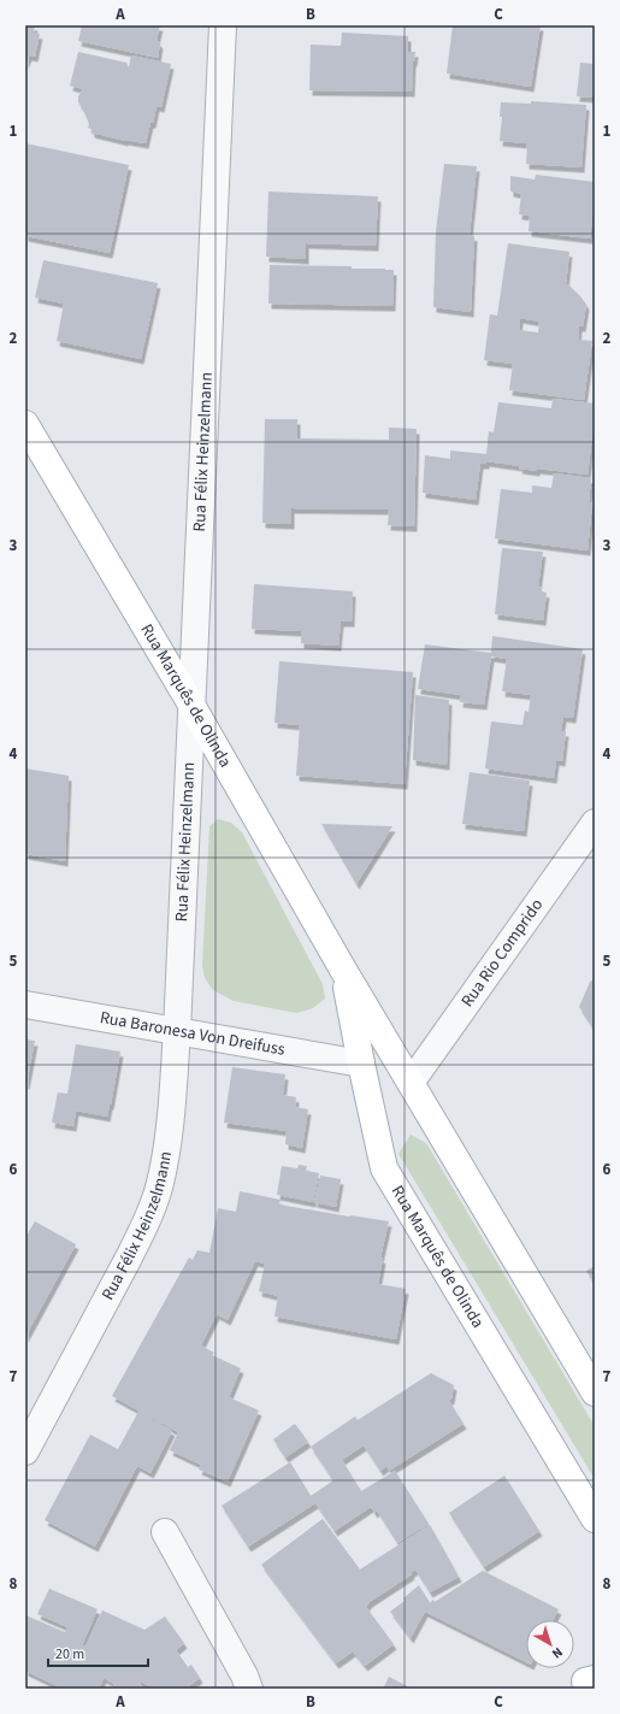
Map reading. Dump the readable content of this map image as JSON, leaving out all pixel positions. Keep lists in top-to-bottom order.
{
  "streets": {
    "main road": ["Rua Marquês de Olinda"],
    "street": ["Rua Félix Heinzelmann", "Rua Rio Comprido", "Rua Baronesa Von Dreifuss"]
  },
  "crossings": [
    ["Rua Félix Heinzelmann", "Rua Marquês de Olinda"],
    ["Rua Félix Heinzelmann", "Rua Baronesa Von Dreifuss"],
    ["Rua Marquês de Olinda", "Rua Rio Comprido"],
    ["Rua Marquês de Olinda", "Rua Baronesa Von Dreifuss"]
  ],
  "scale_bar": "20 m",
  "north": "bottom right",
  "grid": {
    "columns": ["A", "B", "C"],
    "rows": [
      "1",
      "2",
      "3",
      "4",
      "5",
      "6",
      "7",
      "8"
    ]
  }
}
